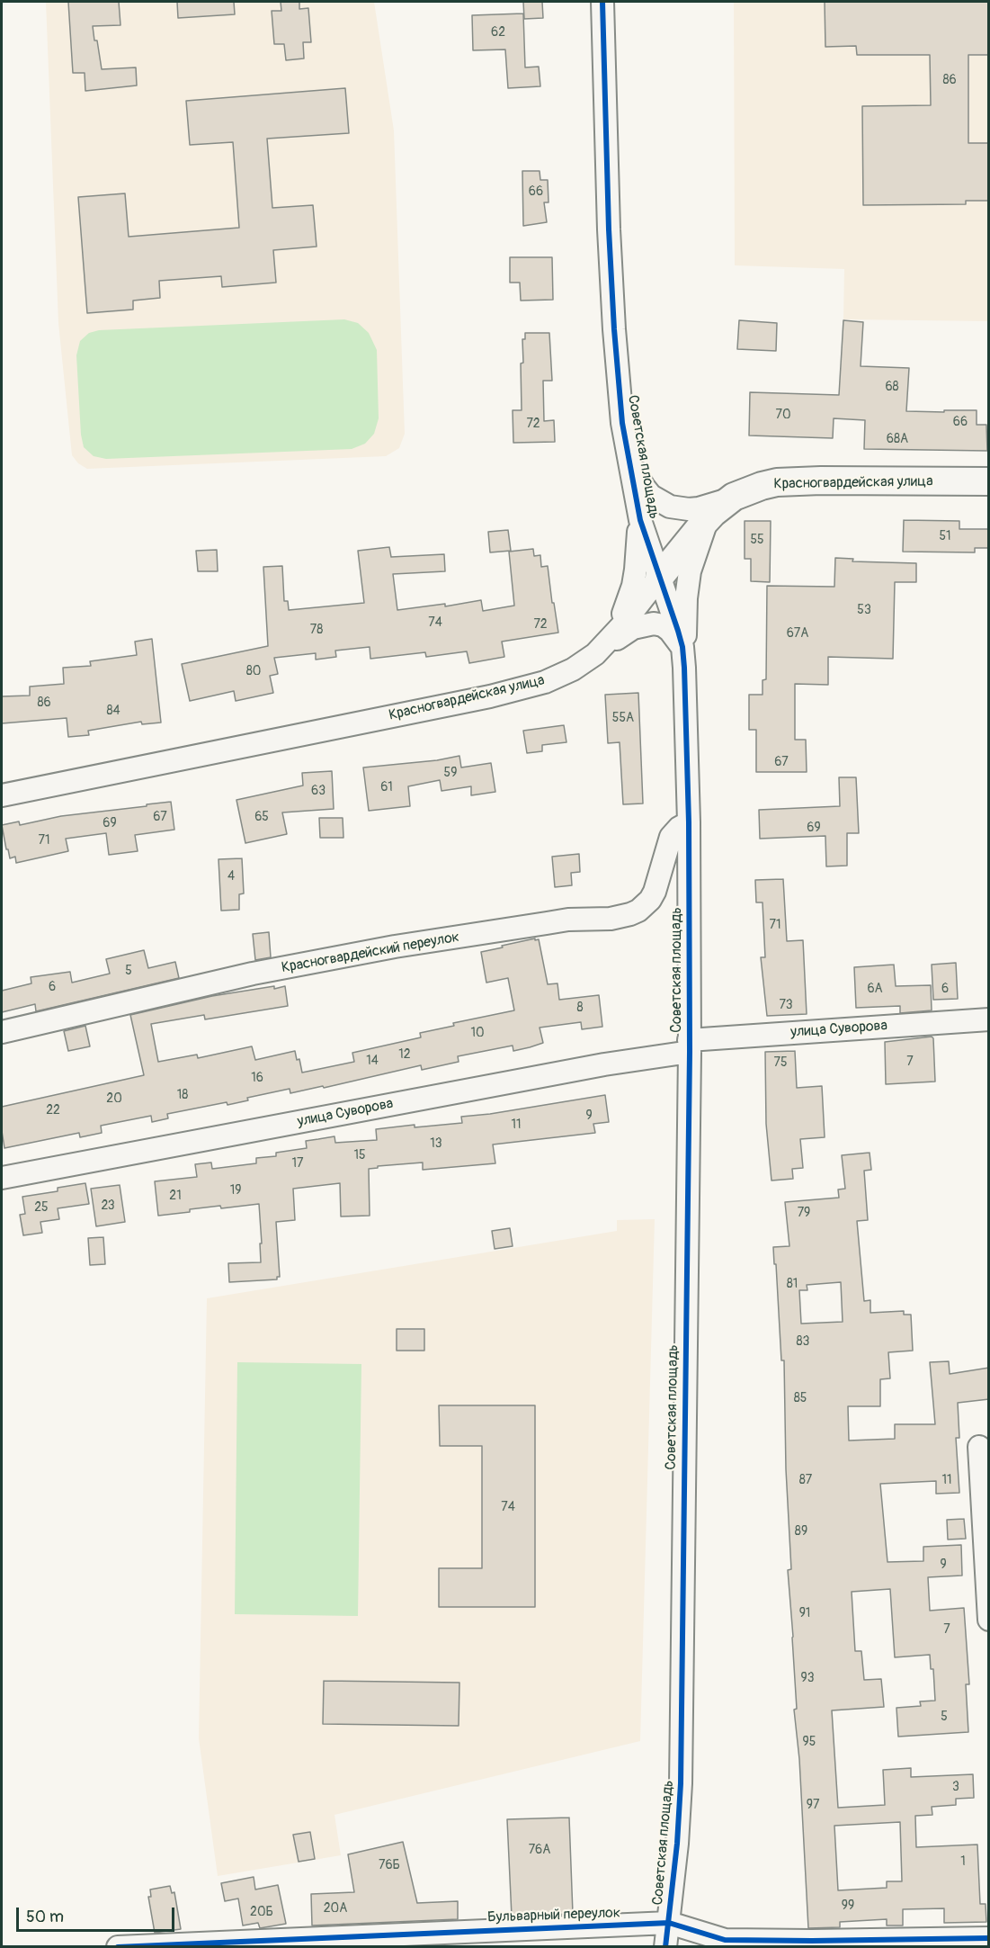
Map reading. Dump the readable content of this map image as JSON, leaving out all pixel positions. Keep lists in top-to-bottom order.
{
  "streets": {
    "main road": ["Красногвардейская улица"],
    "street": [
      "Советская площадь",
      "Красногвардейский переулок",
      "улица Суворова",
      "Бульварный переулок"
    ]
  },
  "crossings": [
    ["Советская площадь", "Красногвардейская улица"],
    ["Советская площадь", "Красногвардейский переулок"],
    ["Советская площадь", "улица Суворова"],
    ["Советская площадь", "Бульварный переулок"]
  ],
  "house_numbers": [
    "62",
    "86",
    "66",
    "68",
    "70",
    "66",
    "72",
    "68А",
    "51",
    "55",
    "53",
    "74",
    "72",
    "78",
    "67А",
    "80",
    "86",
    "84",
    "55А",
    "67",
    "59",
    "61",
    "63",
    "67",
    "65",
    "69",
    "69",
    "71",
    "4",
    "71",
    "5",
    "6",
    "6А",
    "6",
    "73",
    "8",
    "10",
    "12",
    "14",
    "7",
    "75",
    "16",
    "18",
    "20",
    "22",
    "9",
    "11",
    "13",
    "15",
    "17",
    "19",
    "21",
    "23",
    "25",
    "79",
    "81",
    "83",
    "85",
    "87",
    "11",
    "74",
    "89",
    "9",
    "91",
    "7",
    "93",
    "5",
    "95",
    "3",
    "97",
    "76А",
    "1",
    "76Б",
    "99",
    "20А",
    "20Б"
  ],
  "scale_bar": "50 m"
}
